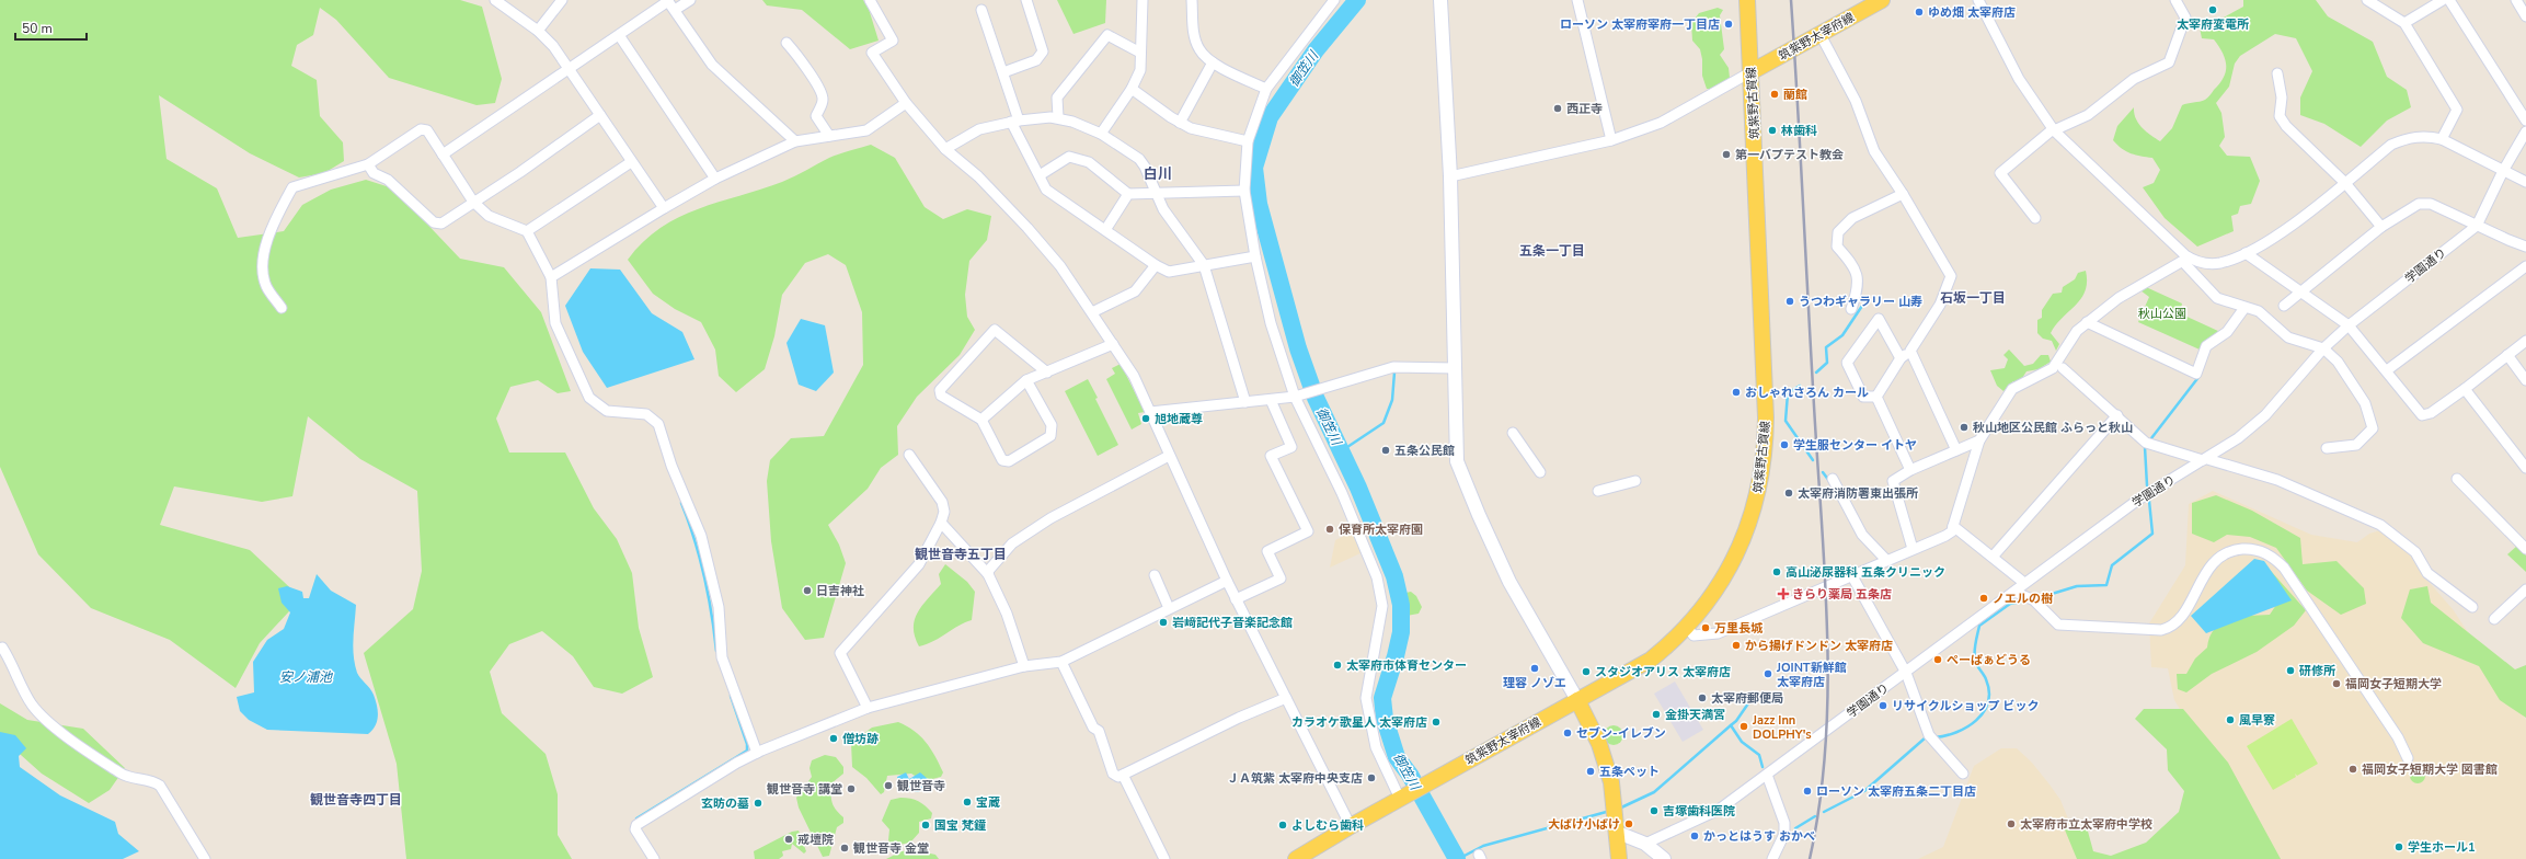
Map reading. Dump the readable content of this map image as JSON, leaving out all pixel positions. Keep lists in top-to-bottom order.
{
  "streets": {
    "main road": ["筑紫野太宰府線", "筑紫野古賀線"],
    "street": ["学園通り"]
  },
  "crossings": [
    ["筑紫野太宰府線", "筑紫野古賀線"]
  ],
  "districts": [
    "白川",
    "五条一丁目",
    "石坂一丁目",
    "観世音寺五丁目",
    "観世音寺四丁目"
  ],
  "water": ["御笠川", "安ノ浦池"],
  "parks": ["秋山公園"],
  "places": {
    "other": [
      "太宰府変電所",
      "ゆめ畑 太宰府店",
      "ローソン 太宰府宰府一丁目店",
      "蘭館",
      "西正寺",
      "林歯科",
      "第一バプテスト教会",
      "うつわギャラリー 山寿",
      "おしゃれさろん カール",
      "旭地蔵尊",
      "秋山地区公民館 ふらっと秋山",
      "学生服センター イトヤ",
      "五条公民館",
      "太宰府消防署東出張所",
      "保育所太宰府園",
      "高山泌尿器科 五条クリニック",
      "日吉神社",
      "ノエルの樹",
      "岩﨑記代子音楽記念館",
      "万里長城",
      "から揚げドンドン 太宰府店",
      "ぺーぱぁどうる",
      "太宰府市体育センター",
      "理容 ノゾエ",
      "研修所",
      "スタジオアリス 太宰府店",
      "JOINT新鮮館 太宰府店",
      "福岡女子短期大学",
      "太宰府郵便局",
      "リサイクルショップ ビック",
      "金掛天満宮",
      "風早寮",
      "カラオケ歌星人 太宰府店",
      "Jazz Inn DOLPHY's",
      "セブン-イレブン",
      "僧坊跡",
      "福岡女子短期大学 図書館",
      "五条ペット",
      "ＪＡ筑紫 太宰府中央支店",
      "観世音寺",
      "観世音寺 講堂",
      "ローソン 太宰府五条二丁目店",
      "宝蔵",
      "玄昉の墓",
      "吉塚歯科医院",
      "大ばけ小ばけ",
      "太宰府市立太宰府中学校",
      "国宝 梵鐘",
      "よしむら歯科",
      "かっとはうす おかべ",
      "戒壇院",
      "学生ホール1",
      "観世音寺 金堂"
    ],
    "health": ["きらり薬局 五条店"]
  },
  "scale_bar": "50 m"
}
